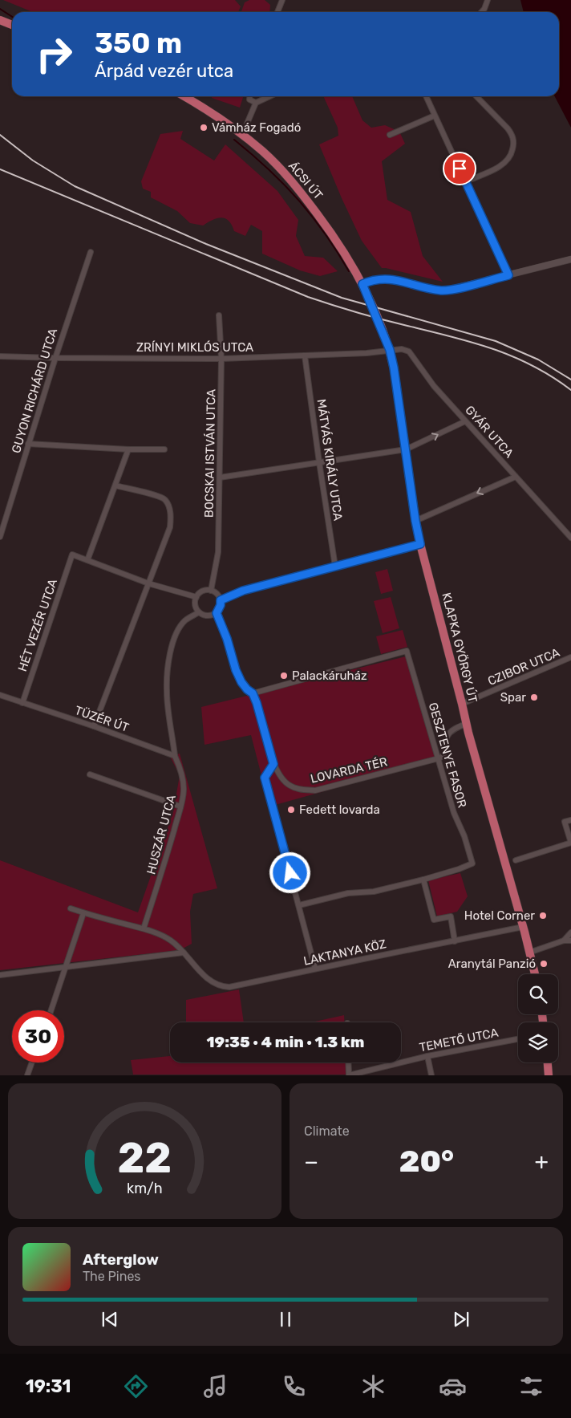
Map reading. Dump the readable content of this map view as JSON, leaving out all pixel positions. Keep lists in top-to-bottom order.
{
  "streets": {
    "main road": ["ÁCSI ÚT", "KLAPKA GYÖRGY ÚT"],
    "street": [
      "ZRÍNYI MIKLÓS UTCA",
      "GUYON RICHÁRD UTCA",
      "GYÁR UTCA",
      "BOCSKAI ISTVÁN UTCA",
      "MÁTYÁS KIRÁLY UTCA",
      "HÉT VEZÉR UTCA",
      "CZIBOR UTCA",
      "TÜZÉR ÚT",
      "GESZTENYE FASOR",
      "LOVARDA TÉR",
      "HUSZÁR UTCA",
      "LAKTANYA KÖZ",
      "TEMETŐ UTCA"
    ]
  },
  "crossings": [
    ["ÁCSI ÚT", "KLAPKA GYÖRGY ÚT"],
    ["ZRÍNYI MIKLÓS UTCA", "GUYON RICHÁRD UTCA"],
    ["ZRÍNYI MIKLÓS UTCA", "GYÁR UTCA"],
    ["ZRÍNYI MIKLÓS UTCA", "BOCSKAI ISTVÁN UTCA"],
    ["ZRÍNYI MIKLÓS UTCA", "MÁTYÁS KIRÁLY UTCA"],
    ["ZRÍNYI MIKLÓS UTCA", "KLAPKA GYÖRGY ÚT"],
    ["GYÁR UTCA", "KLAPKA GYÖRGY ÚT"],
    ["BOCSKAI ISTVÁN UTCA", "HUSZÁR UTCA"],
    ["HÉT VEZÉR UTCA", "TÜZÉR ÚT"],
    ["KLAPKA GYÖRGY ÚT", "CZIBOR UTCA"],
    ["KLAPKA GYÖRGY ÚT", "LAKTANYA KÖZ"],
    ["TÜZÉR ÚT", "HUSZÁR UTCA"],
    ["GESZTENYE FASOR", "LOVARDA TÉR"],
    ["HUSZÁR UTCA", "LAKTANYA KÖZ"]
  ],
  "places": [
    "Vámház Fogadó",
    "Palackáruház",
    "Spar",
    "Fedett lovarda",
    "Hotel Corner",
    "Aranytál Panzió"
  ],
  "page": {
    "turn": ["350 m", "Árpád vezér utca"],
    "limit": "30",
    "trip": "19:35 · 4 min · 1.3 km",
    "tile": "Climate",
    "heat": ["−", "20°", "+"],
    "song": ["Afterglow", "The Pines"],
    "tabs": "19:31",
    "gauge": ["22", "km/h"]
  }
}
